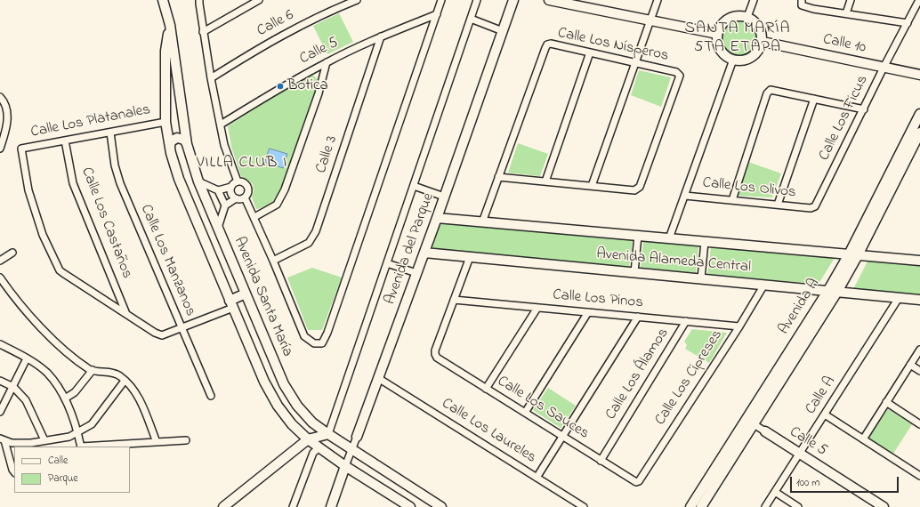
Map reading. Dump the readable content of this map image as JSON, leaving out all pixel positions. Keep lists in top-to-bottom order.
{
  "streets": {
    "street": [
      "Calle 6",
      "Calle 10",
      "Calle Los Nísperos",
      "Calle 5",
      "Calle Los Ficus",
      "Calle Los Platanales",
      "Calle 3",
      "Calle Los Olivos",
      "Calle Los Castaños",
      "Avenida del Parque",
      "Calle Los Manzanos",
      "Avenida Alameda Central",
      "Avenida Santa María",
      "Calle Los Pinos",
      "Avenida A",
      "Calle Los Álamos",
      "Calle Los Cipreses",
      "Calle A",
      "Calle Los Sauces",
      "Calle Los Laureles"
    ]
  },
  "crossings": [
    ["Calle 10", "Calle Los Ficus"],
    ["Calle Los Nísperos", "Avenida Alameda Central"],
    ["Calle 5", "Calle 3"],
    ["Calle 5", "Avenida A"],
    ["Calle 5", "Calle A"],
    ["Calle Los Ficus", "Calle Los Olivos"],
    ["Calle Los Platanales", "Calle Los Castaños"],
    ["Calle Los Platanales", "Calle Los Manzanos"],
    ["Calle Los Platanales", "Avenida Santa María"],
    ["Avenida del Parque", "Avenida Alameda Central"],
    ["Avenida del Parque", "Avenida Santa María"],
    ["Avenida del Parque", "Calle Los Laureles"],
    ["Avenida Alameda Central", "Avenida A"],
    ["Avenida Alameda Central", "Calle Los Cipreses"],
    ["Avenida Alameda Central", "Calle A"],
    ["Calle Los Pinos", "Calle Los Álamos"],
    ["Calle Los Pinos", "Calle Los Cipreses"],
    ["Calle Los Pinos", "Calle Los Sauces"],
    ["Calle Los Álamos", "Calle Los Sauces"],
    ["Calle Los Cipreses", "Calle Los Sauces"]
  ],
  "districts": ["SANTA MARÍA 5TA ETAPA", "VILLA CLUB I"],
  "places": ["Botica"],
  "legend": ["Calle", "Parque"],
  "scale_bar": "100 m"
}
